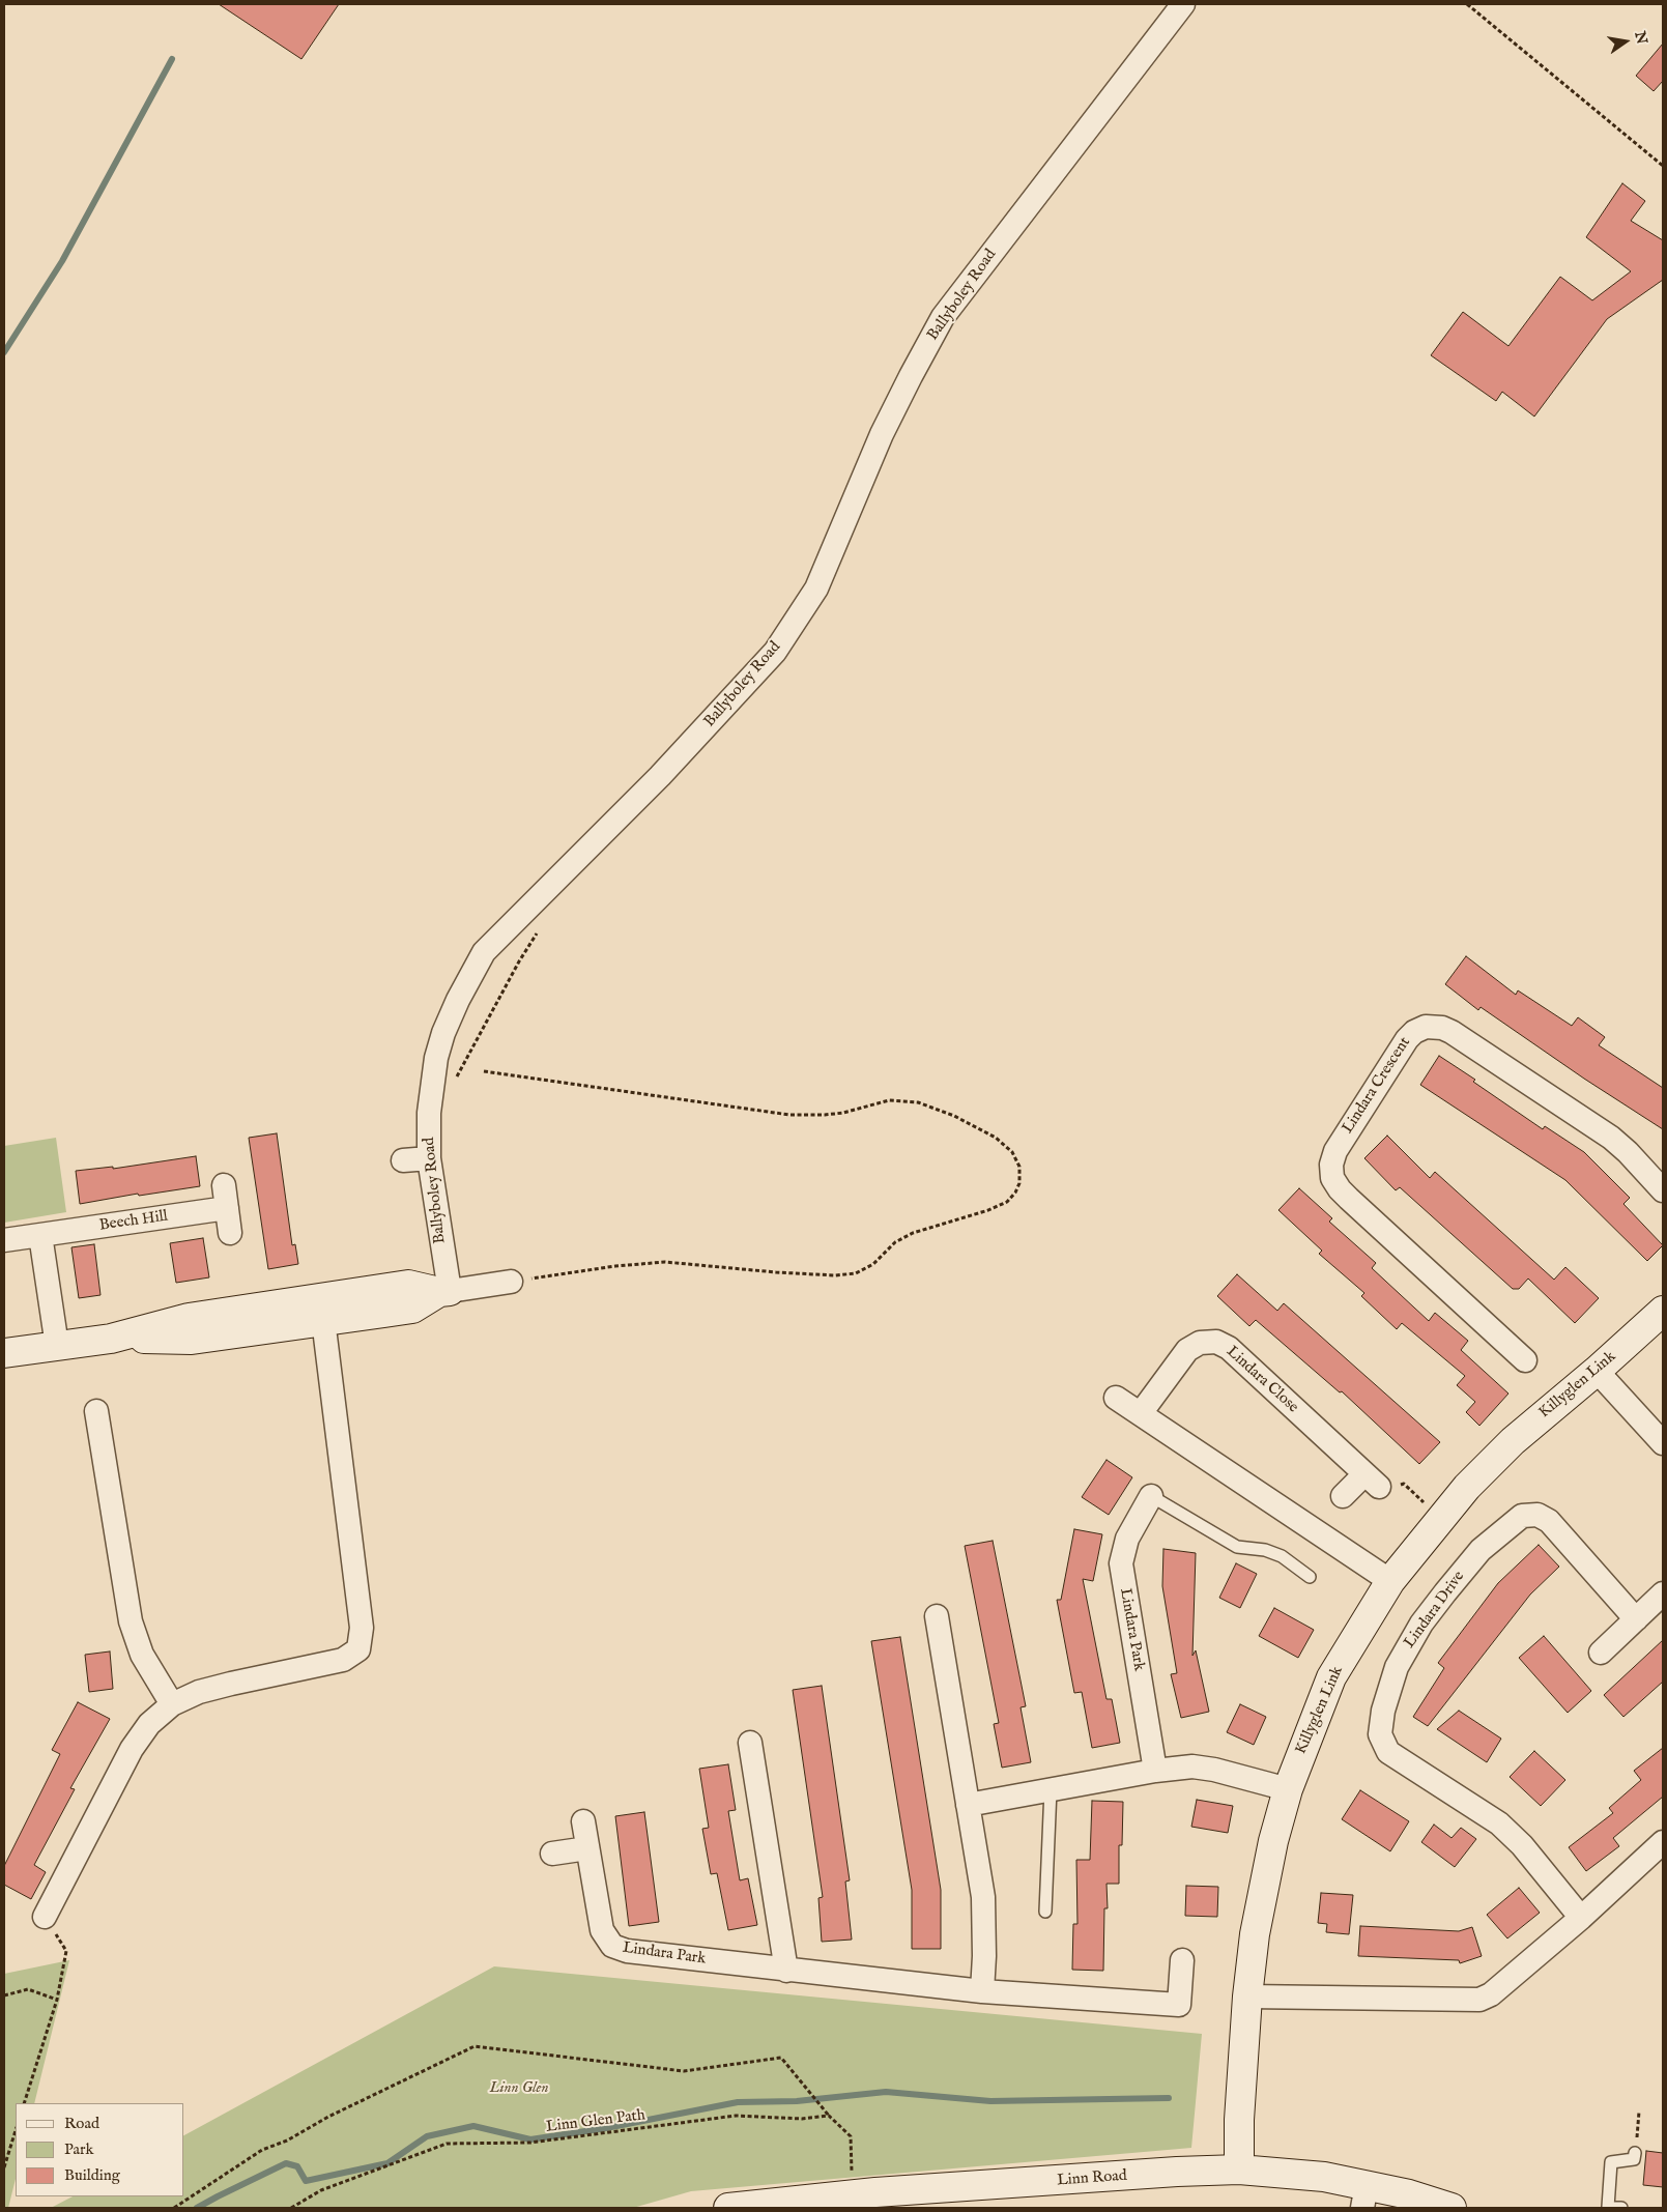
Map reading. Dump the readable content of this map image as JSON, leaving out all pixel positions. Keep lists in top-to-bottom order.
{
  "streets": {
    "street": [
      "Ballyboley Road",
      "Lindara Crescent",
      "Beech Hill",
      "Lindara Close",
      "Killyglen Link",
      "Lindara Drive",
      "Lindara Park",
      "Linn Road"
    ],
    "path": ["Linn Glen Path"]
  },
  "crossings": [
    ["Killyglen Link", "Linn Road"]
  ],
  "parks": ["Linn Glen"],
  "legend": ["Road", "Park", "Building"],
  "north": "right"
}
